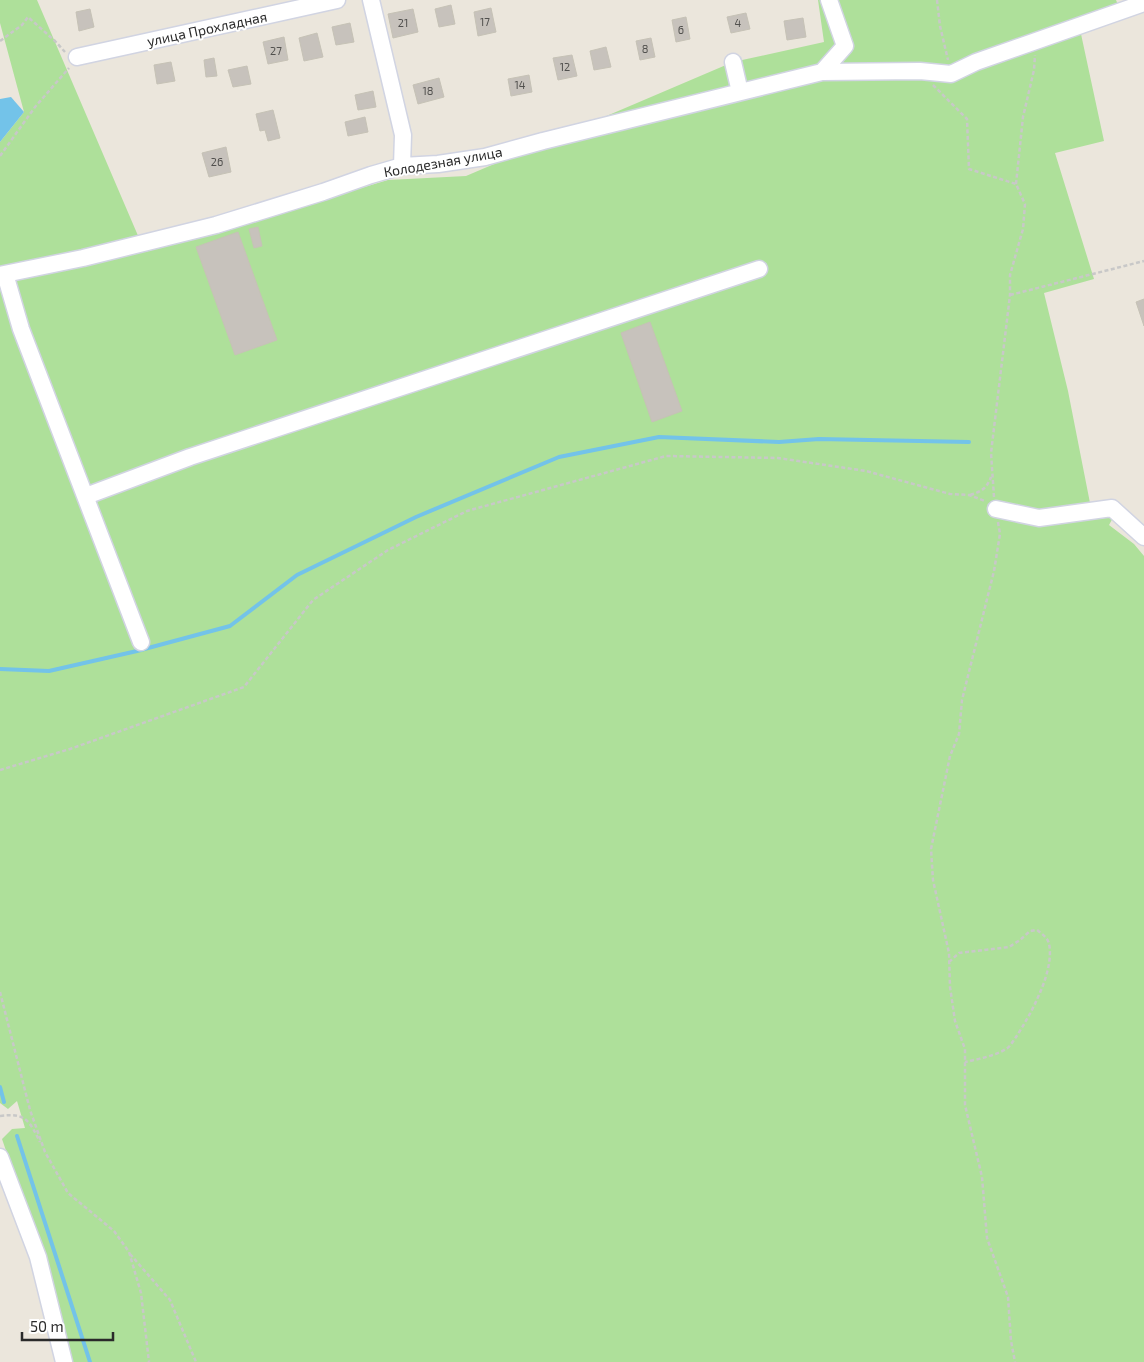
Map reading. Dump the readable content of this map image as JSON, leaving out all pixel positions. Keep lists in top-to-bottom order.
{
  "streets": {
    "street": ["улица Прохладная", "Колодезная улица"]
  },
  "house_numbers": [
    "17",
    "21",
    "4",
    "6",
    "8",
    "27",
    "12",
    "14",
    "18",
    "26"
  ],
  "scale_bar": "50 m"
}
